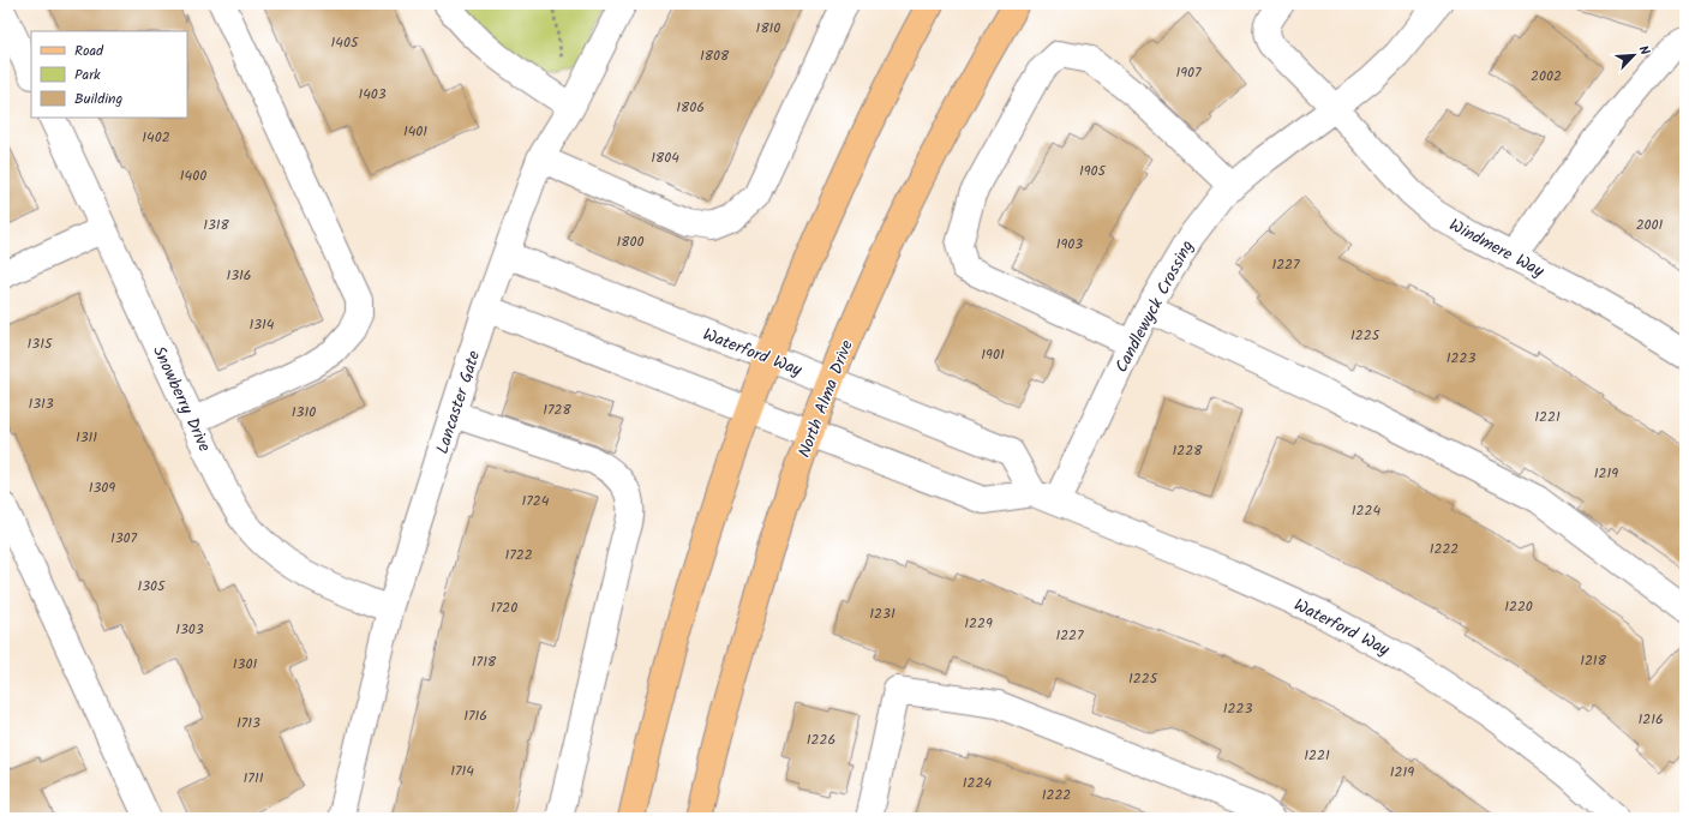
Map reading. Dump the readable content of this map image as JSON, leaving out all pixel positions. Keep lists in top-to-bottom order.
{
  "streets": {
    "main road": ["North Alma Drive"],
    "street": [
      "Windmere Way",
      "Candlewyck Crossing",
      "Waterford Way",
      "Snowberry Drive",
      "Lancaster Gate"
    ]
  },
  "crossings": [
    ["Windmere Way", "Candlewyck Crossing"],
    ["Candlewyck Crossing", "Waterford Way"],
    ["Waterford Way", "North Alma Drive"],
    ["Waterford Way", "Lancaster Gate"],
    ["Snowberry Drive", "Lancaster Gate"]
  ],
  "house_numbers": [
    "1810",
    "1405",
    "1808",
    "1907",
    "2002",
    "1403",
    "1806",
    "1401",
    "1402",
    "1804",
    "1905",
    "1400",
    "1318",
    "2001",
    "1800",
    "1903",
    "1227",
    "1316",
    "1314",
    "1225",
    "1315",
    "1901",
    "1223",
    "1313",
    "1728",
    "1310",
    "1221",
    "1311",
    "1228",
    "1219",
    "1309",
    "1724",
    "1224",
    "1307",
    "1222",
    "1722",
    "1305",
    "1220",
    "1720",
    "1231",
    "1229",
    "1303",
    "1227",
    "1218",
    "1718",
    "1301",
    "1225",
    "1223",
    "1716",
    "1216",
    "1713",
    "1226",
    "1221",
    "1714",
    "1219",
    "1711",
    "1224",
    "1222"
  ],
  "legend": ["Road", "Park", "Building"],
  "north": "top right"
}
